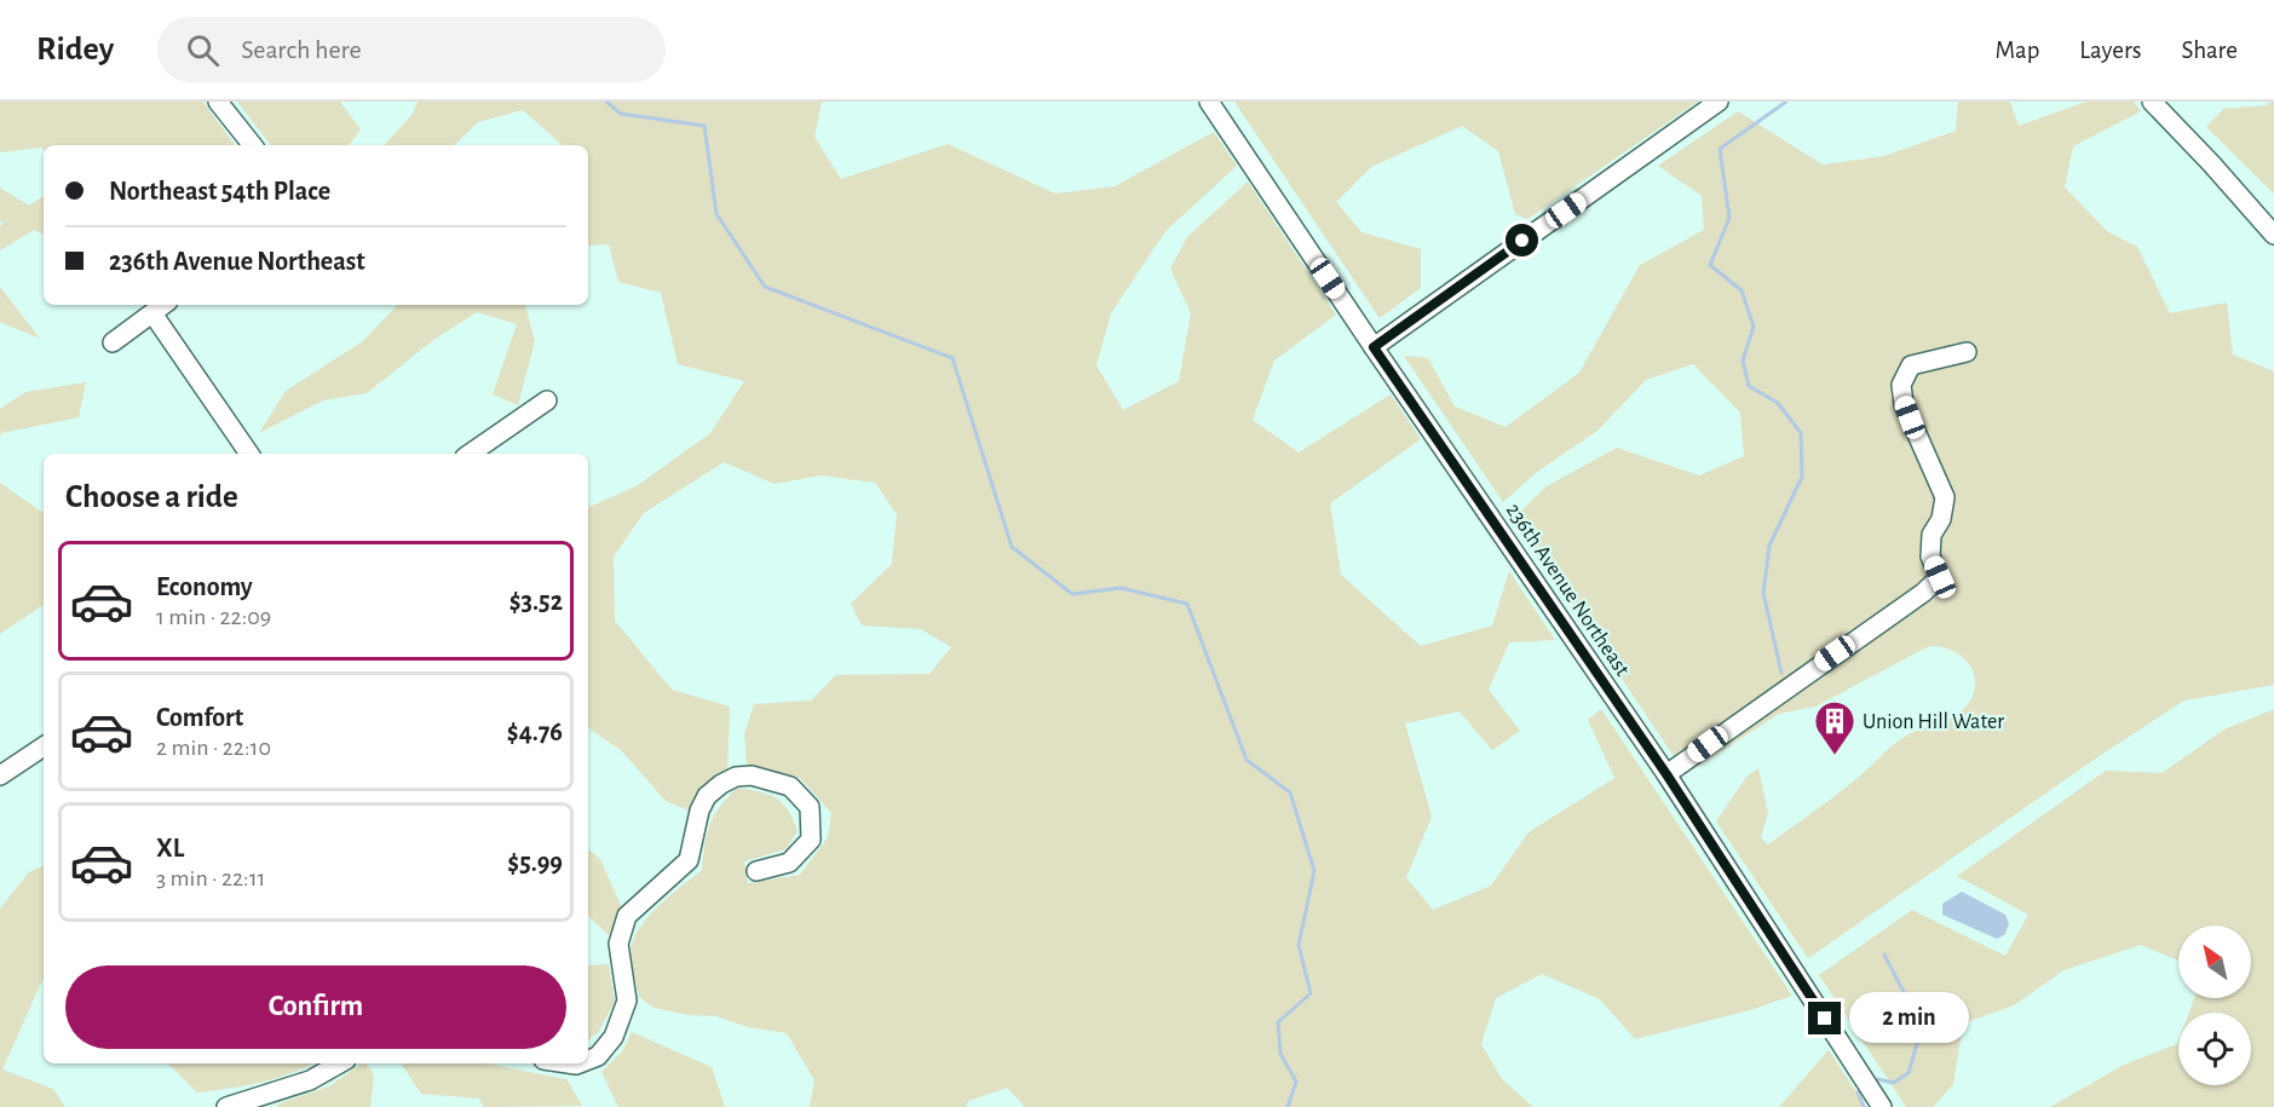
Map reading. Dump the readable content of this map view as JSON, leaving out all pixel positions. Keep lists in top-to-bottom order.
{
  "streets": {
    "street": ["236th Avenue Northeast"]
  },
  "places": {
    "building": ["Union Hill Water"]
  },
  "north": "top left",
  "page": {
    "header": "Ridey",
    "search": "Search here",
    "nav": ["Map", "Layers", "Share"],
    "banner": ["Northeast 54th Place", "236th Avenue Northeast"],
    "heading": "Choose a ride",
    "list": [
      {
        "name": "Economy",
        "note": "1 min · 22:09",
        "value": "$3.52"
      },
      {
        "name": "Comfort",
        "note": "2 min · 22:10",
        "value": "$4.76"
      },
      {
        "name": "XL",
        "note": "3 min · 22:11",
        "value": "$5.99"
      }
    ],
    "buttons": "Confirm",
    "bubble": "2 min"
  }
}
